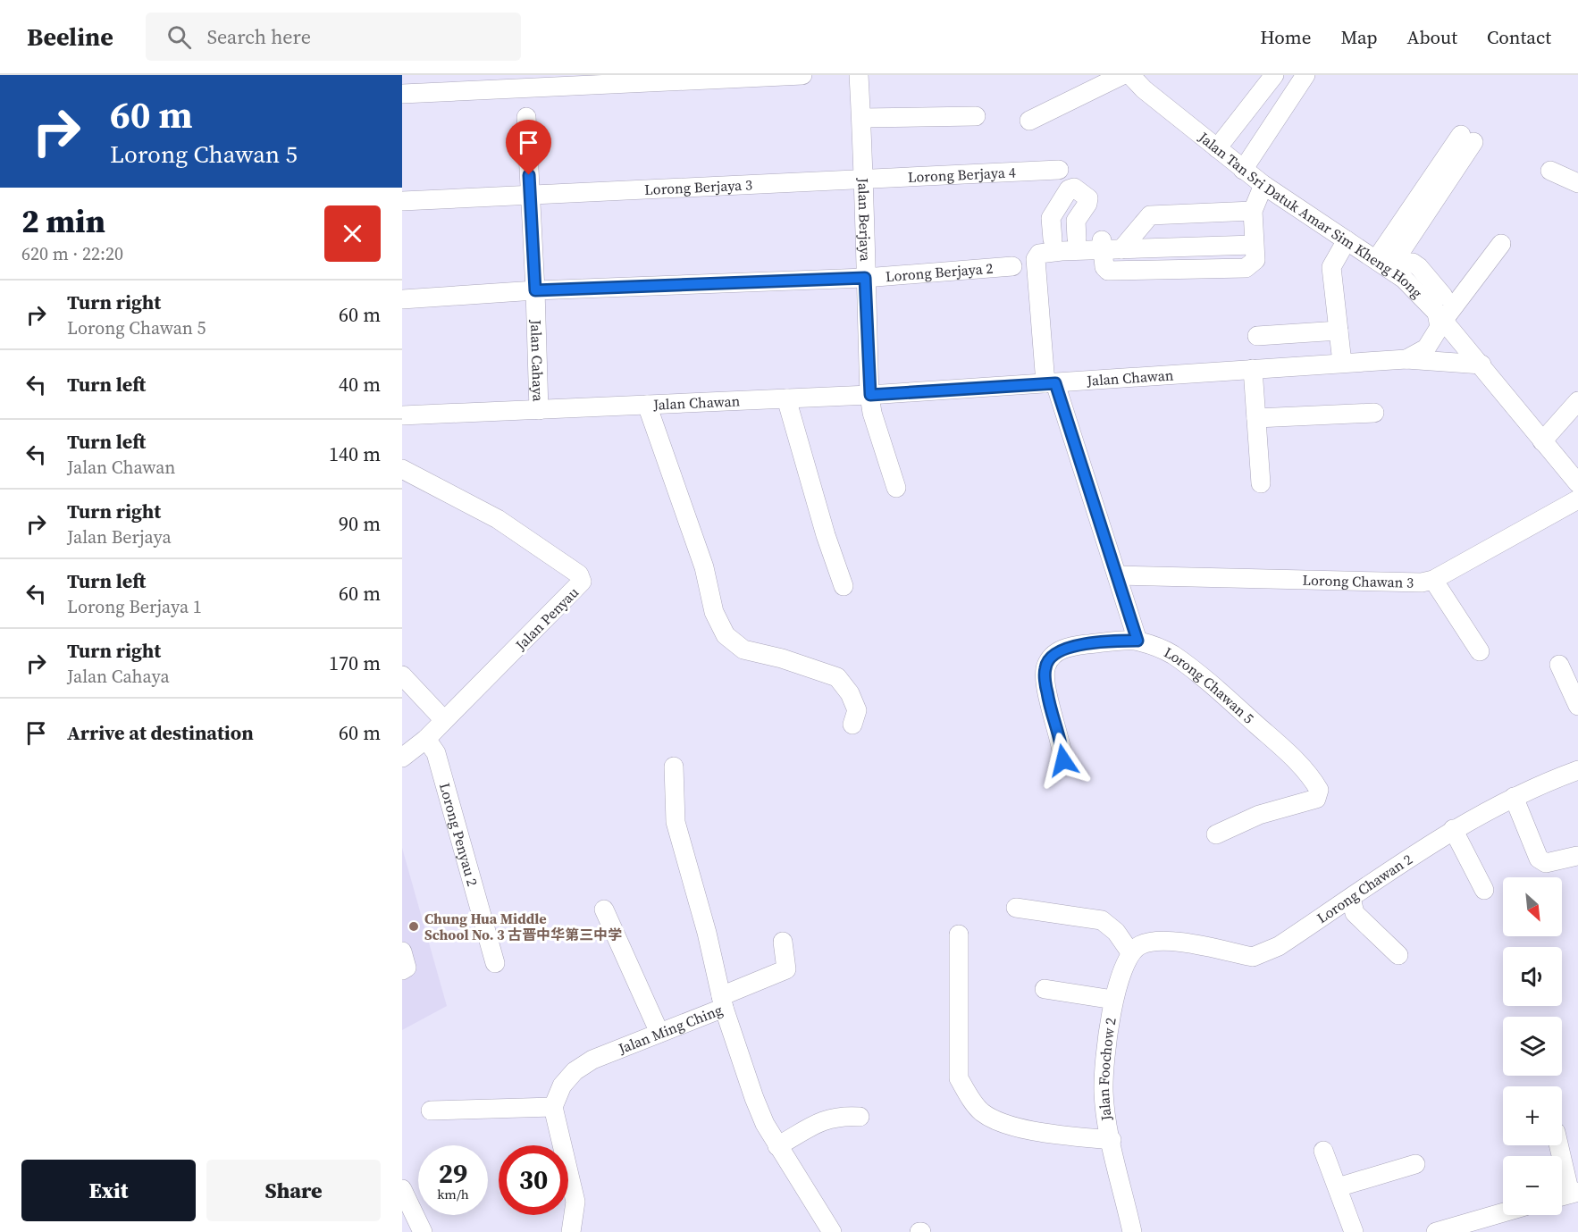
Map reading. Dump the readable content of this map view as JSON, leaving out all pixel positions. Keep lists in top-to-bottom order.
{
  "streets": {
    "street": [
      "Lorong Berjaya 4",
      "Lorong Berjaya 3",
      "Jalan Tan Sri Datuk Amar Sim Kheng Hong",
      "Jalan Berjaya",
      "Lorong Berjaya 2",
      "Jalan Cahaya",
      "Jalan Chawan",
      "Lorong Chawan 3",
      "Jalan Penyau",
      "Lorong Chawan 5",
      "Lorong Penyau 2",
      "Lorong Chawan 2",
      "Jalan Ming Ching",
      "Jalan Foochow 2"
    ]
  },
  "crossings": [
    ["Lorong Berjaya 4", "Lorong Berjaya 3"],
    ["Lorong Berjaya 4", "Jalan Berjaya"],
    ["Lorong Berjaya 3", "Jalan Berjaya"],
    ["Lorong Berjaya 3", "Jalan Cahaya"],
    ["Jalan Tan Sri Datuk Amar Sim Kheng Hong", "Jalan Chawan"],
    ["Jalan Berjaya", "Lorong Berjaya 2"],
    ["Jalan Berjaya", "Jalan Chawan"],
    ["Lorong Berjaya 2", "Jalan Cahaya"],
    ["Jalan Cahaya", "Jalan Chawan"],
    ["Jalan Penyau", "Lorong Penyau 2"],
    ["Lorong Chawan 2", "Jalan Foochow 2"]
  ],
  "places": ["Chung Hua Middle School No. 3 古晋中华第三中学"],
  "north": "bottom right",
  "page": {
    "header": "Beeline",
    "search": "Search here",
    "nav": [
      "Home",
      "Map",
      "About",
      "Contact"
    ],
    "turn": ["60 m", "Lorong Chawan 5"],
    "heading": ["2 min", "620 m · 22:20"],
    "list": [
      {
        "name": "Turn right",
        "note": "Lorong Chawan 5",
        "value": "60 m"
      },
      {
        "name": "Turn left",
        "value": "40 m"
      },
      {
        "name": "Turn left",
        "note": "Jalan Chawan",
        "value": "140 m"
      },
      {
        "name": "Turn right",
        "note": "Jalan Berjaya",
        "value": "90 m"
      },
      {
        "name": "Turn left",
        "note": "Lorong Berjaya 1",
        "value": "60 m"
      },
      {
        "name": "Turn right",
        "note": "Jalan Cahaya",
        "value": "170 m"
      },
      {
        "name": "Arrive at destination",
        "value": "60 m"
      }
    ],
    "map_buttons": ["+", "−"],
    "speed": "29 km/h",
    "limit": "30",
    "buttons": ["Exit", "Share"]
  }
}
